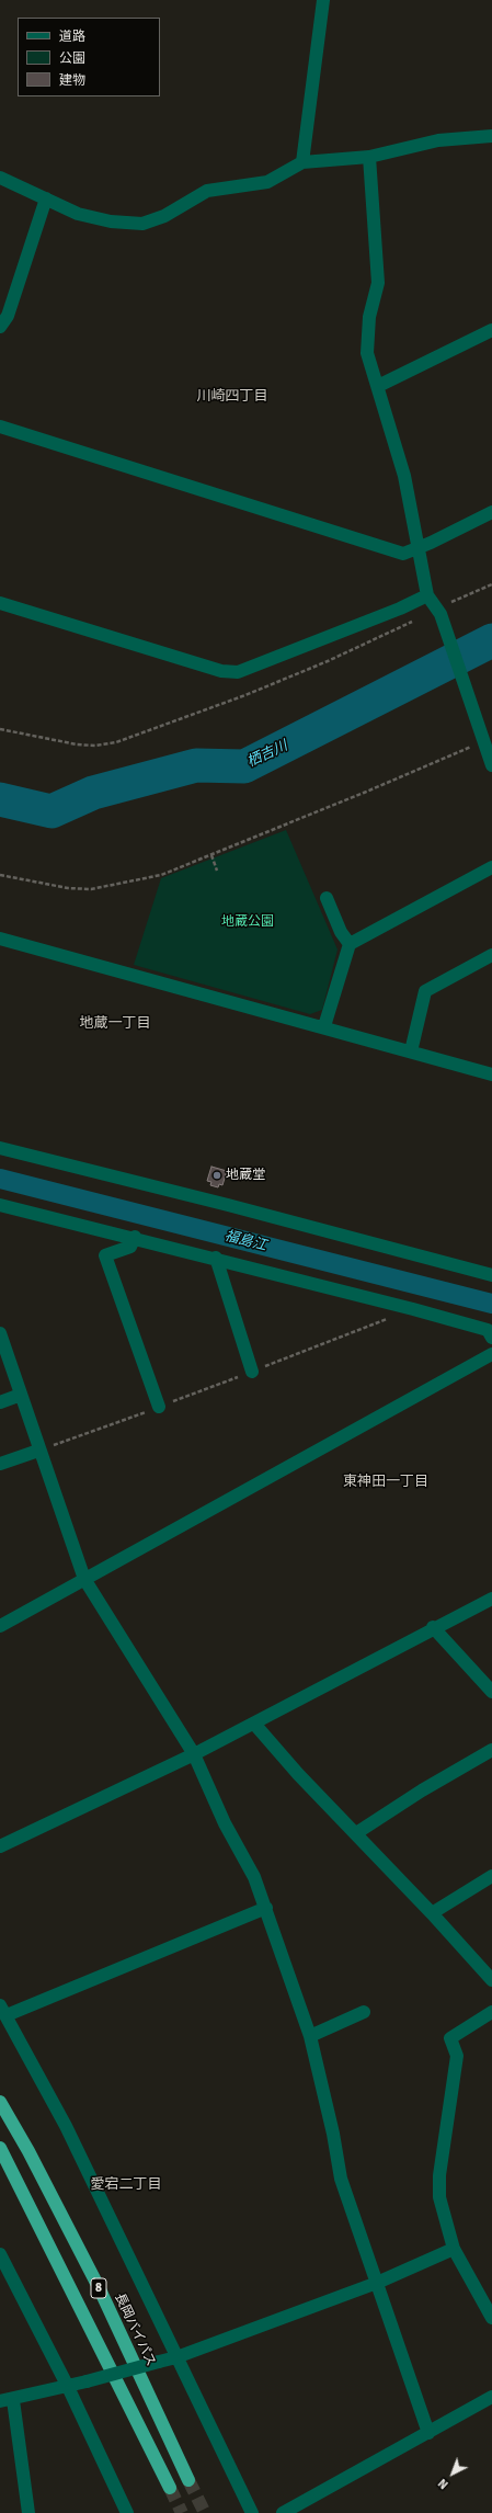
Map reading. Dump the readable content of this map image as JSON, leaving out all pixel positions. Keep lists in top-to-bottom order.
{
  "streets": {
    "highway": ["8", "長岡バイパス"]
  },
  "districts": [
    "川崎四丁目",
    "地蔵一丁目",
    "東神田一丁目",
    "愛宕二丁目"
  ],
  "water": ["栖吉川", "福島江"],
  "parks": ["地蔵公園"],
  "places": ["地蔵堂"],
  "legend": ["道路", "公園", "建物"],
  "north": "bottom left"
}
